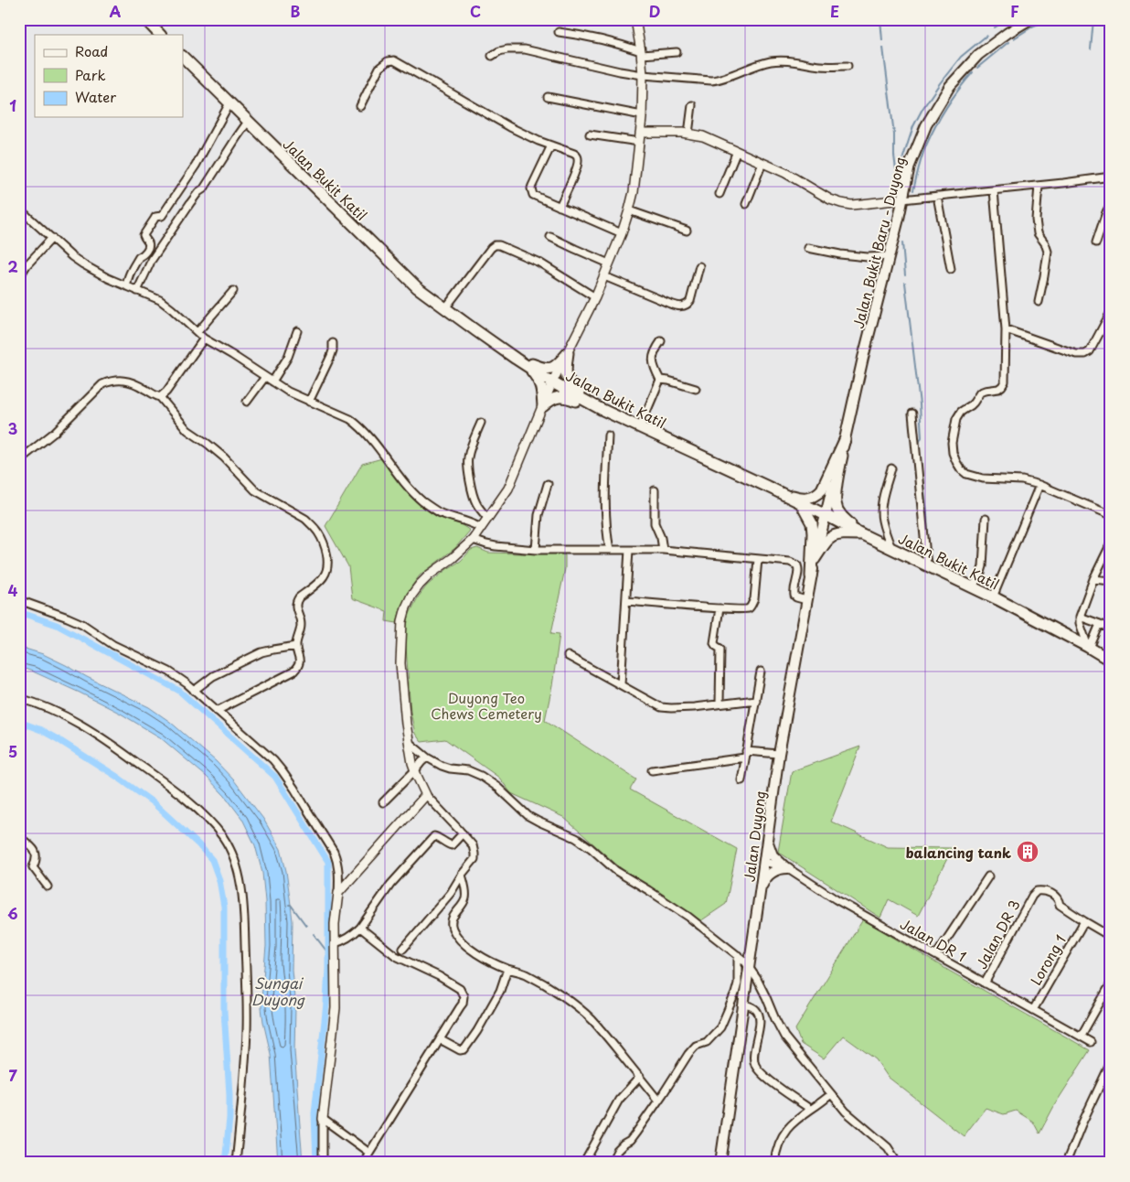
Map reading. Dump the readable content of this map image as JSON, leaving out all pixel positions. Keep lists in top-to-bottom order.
{
  "streets": {
    "main road": ["Jalan Bukit Katil", "Jalan Bukit Baru - Duyong", "Jalan Duyong"],
    "street": ["Jalan DR 3", "Jalan DR 1", "Lorong 1"]
  },
  "crossings": [
    ["Jalan Bukit Katil", "Jalan Bukit Baru - Duyong"],
    ["Jalan Bukit Katil", "Jalan Duyong"],
    ["Jalan Bukit Baru - Duyong", "Jalan Duyong"],
    ["Jalan Duyong", "Jalan DR 1"],
    ["Jalan DR 3", "Jalan DR 1"],
    ["Jalan DR 3", "Lorong 1"],
    ["Jalan DR 1", "Lorong 1"]
  ],
  "water": ["Sungai Duyong"],
  "parks": ["Duyong Teo Chews Cemetery"],
  "places": {
    "building": ["balancing tank"]
  },
  "legend": ["Road", "Park", "Water"],
  "grid": {
    "columns": [
      "A",
      "B",
      "C",
      "D",
      "E",
      "F"
    ],
    "rows": [
      "1",
      "2",
      "3",
      "4",
      "5",
      "6",
      "7"
    ]
  }
}
